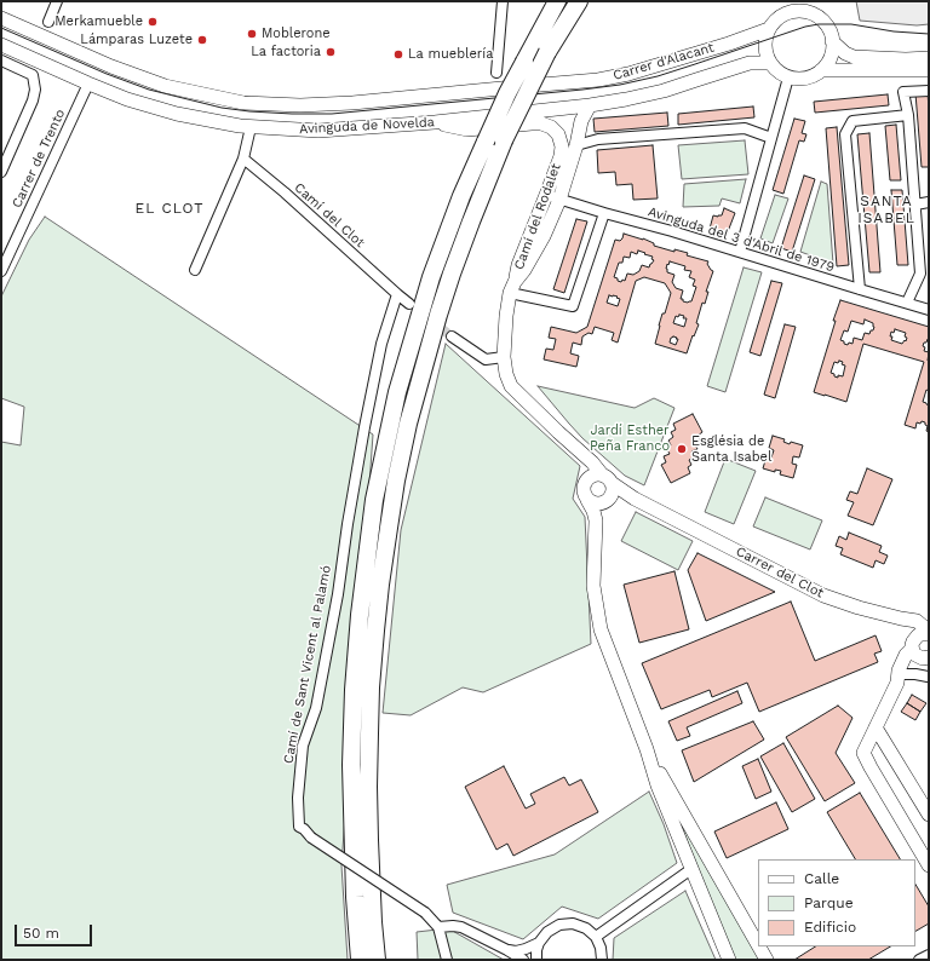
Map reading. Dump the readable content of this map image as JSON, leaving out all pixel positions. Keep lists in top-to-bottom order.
{
  "streets": {
    "street": [
      "Carrer d'Alacant",
      "Avinguda de Novelda",
      "Carrer de Trento",
      "Camí del Clot",
      "Camí del Rodalet",
      "Avinguda del 3 d'Abril de 1979",
      "Carrer del Clot",
      "Camí de Sant Vicent al Palamó"
    ]
  },
  "crossings": [
    ["Carrer d'Alacant", "Avinguda de Novelda"],
    ["Carrer d'Alacant", "Camí del Rodalet"],
    ["Avinguda de Novelda", "Carrer de Trento"],
    ["Avinguda de Novelda", "Camí del Rodalet"],
    ["Camí del Clot", "Camí de Sant Vicent al Palamó"],
    ["Camí del Rodalet", "Avinguda del 3 d'Abril de 1979"],
    ["Camí del Rodalet", "Carrer del Clot"]
  ],
  "districts": ["SANTA ISABEL", "EL CLOT"],
  "parks": ["Jardí Esther Peña Franco"],
  "places": [
    "Merkamueble",
    "Moblerone",
    "Lámparas Luzete",
    "La factoria",
    "La mueblería",
    "Església de Santa Isabel"
  ],
  "legend": ["Calle", "Parque", "Edificio"],
  "scale_bar": "50 m"
}
